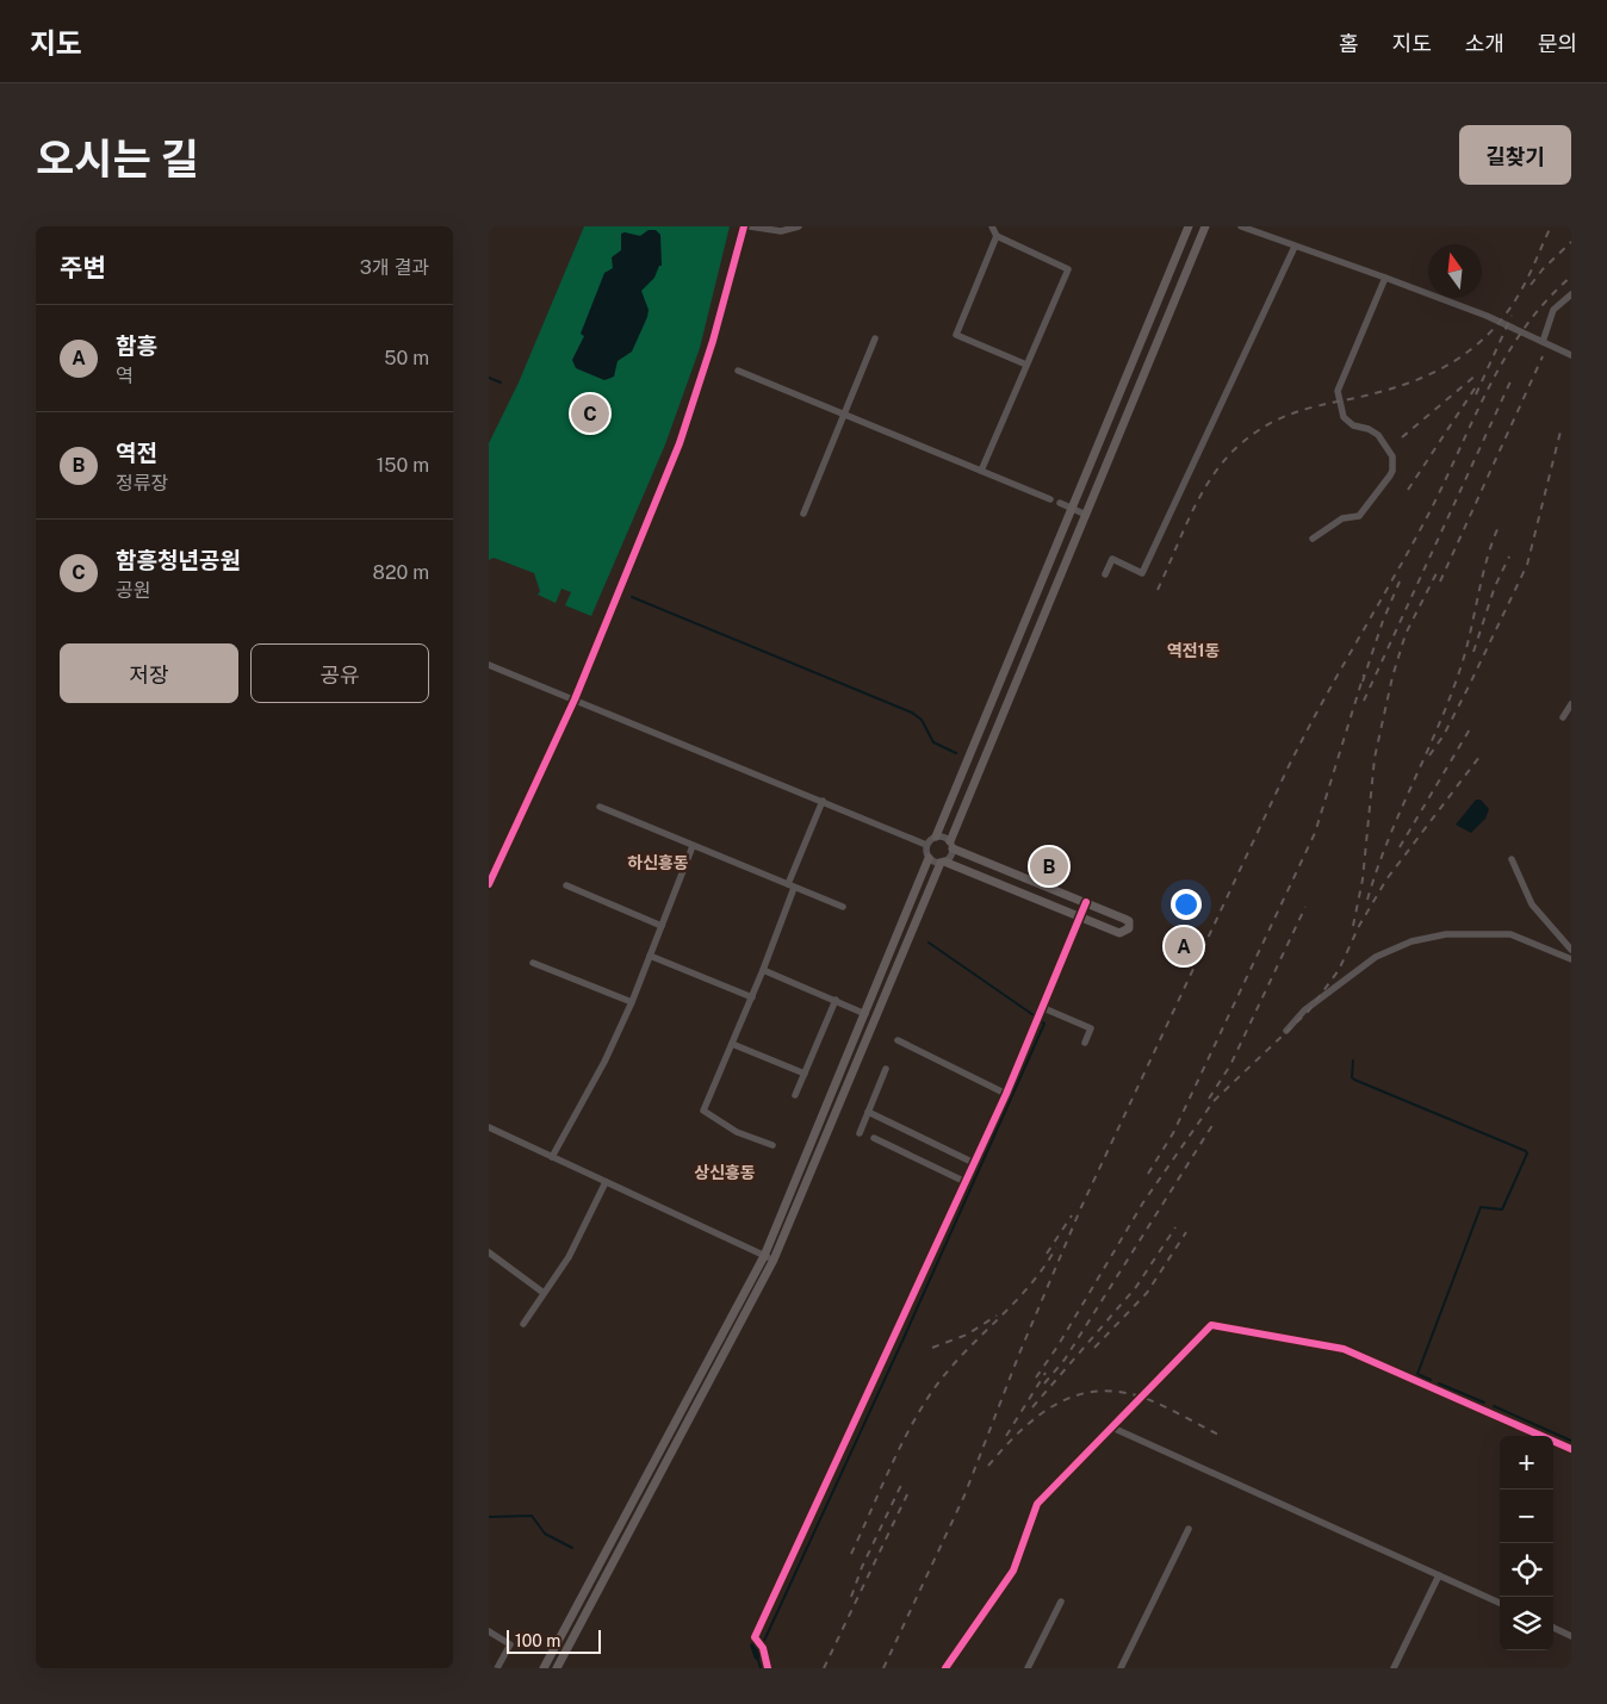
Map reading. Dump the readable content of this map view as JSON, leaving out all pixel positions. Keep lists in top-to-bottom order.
{
  "districts": ["역전1동", "하신흥동", "상신흥동"],
  "scale_bar": "100 m",
  "north": "top",
  "page": {
    "header": "지도",
    "nav": [
      "홈",
      "지도",
      "소개",
      "문의"
    ],
    "title": "오시는 길",
    "buttons": [
      "길찾기",
      ["저장", "공유"]
    ],
    "heading": ["주변", "3개 결과"],
    "list": [
      {
        "mark": "A",
        "name": "함흥",
        "note": "역",
        "value": "50 m"
      },
      {
        "mark": "B",
        "name": "역전",
        "note": "정류장",
        "value": "150 m"
      },
      {
        "mark": "C",
        "name": "함흥청년공원",
        "note": "공원",
        "value": "820 m"
      }
    ],
    "pins": ["C", "B", "A"],
    "map_buttons": ["+", "−"],
    "scale": "100 m"
  }
}
